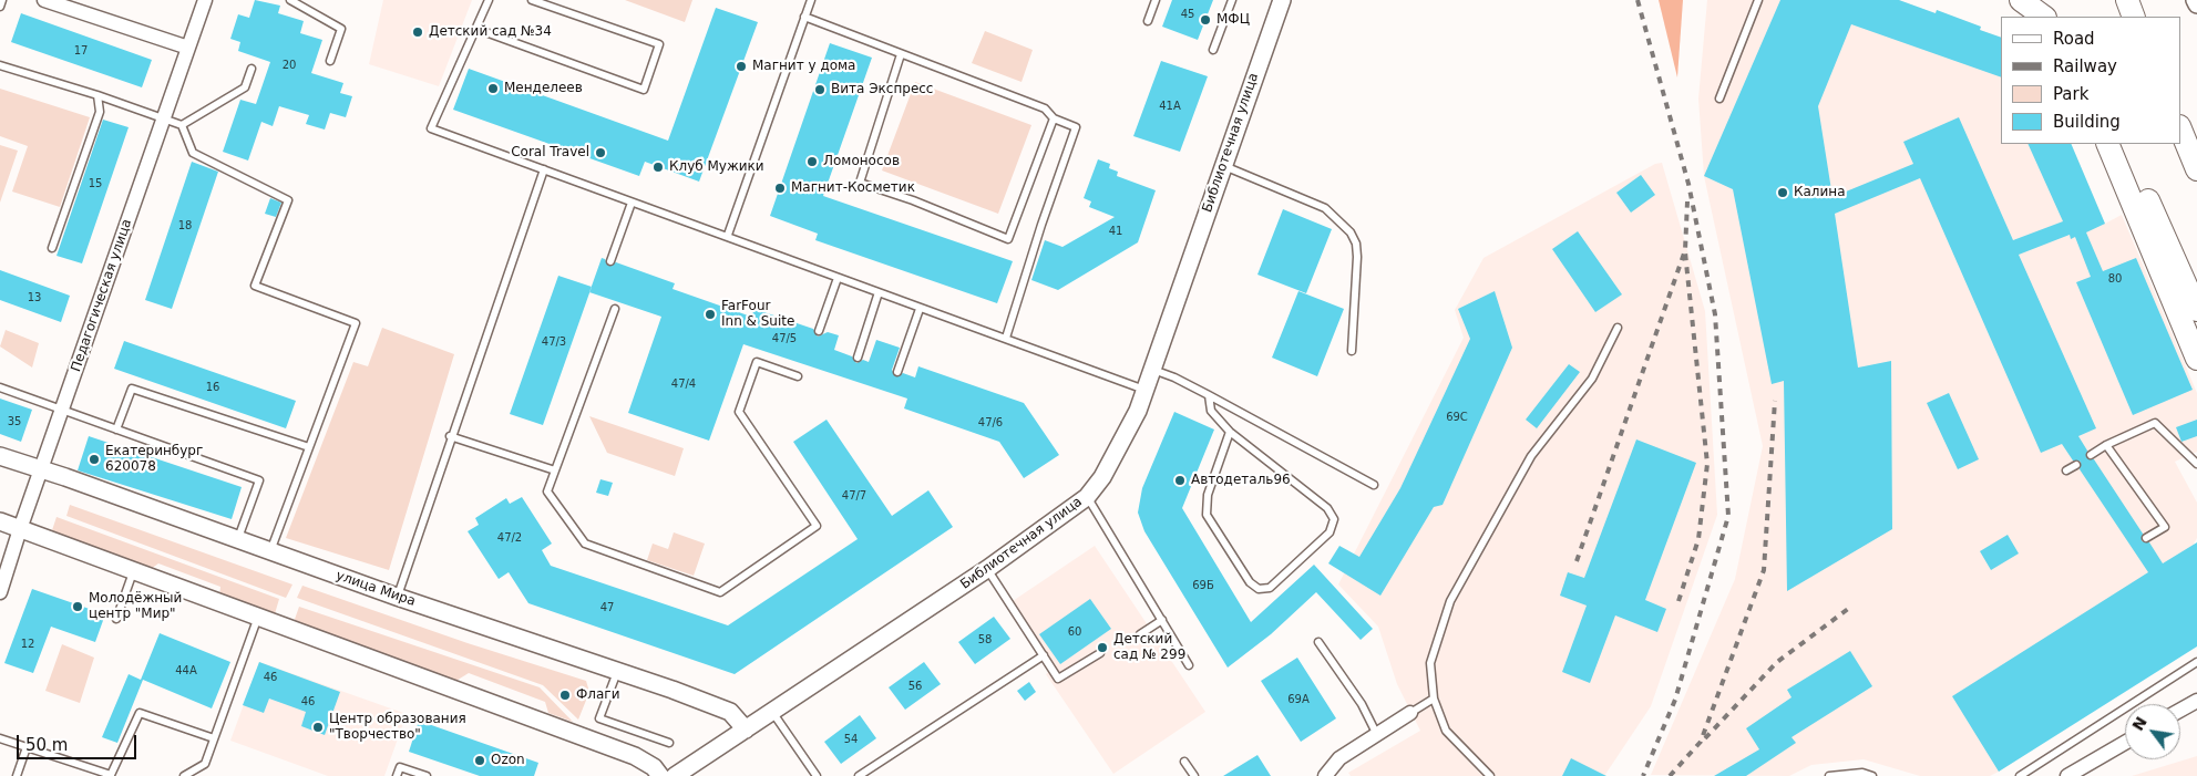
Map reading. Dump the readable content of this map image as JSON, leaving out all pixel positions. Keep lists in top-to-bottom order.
{
  "streets": {
    "street": ["Библиотечная улица", "Педагогическая улица", "улица Мира"]
  },
  "crossings": [
    ["Библиотечная улица", "улица Мира"],
    ["Педагогическая улица", "улица Мира"]
  ],
  "places": [
    "МФЦ",
    "Детский сад №34",
    "Магнит у дома",
    "Менделеев",
    "Вита Экспресс",
    "Coral Travel",
    "Ломоносов",
    "Клуб Мужики",
    "Магнит-Косметик",
    "Калина",
    "FarFour Inn & Suite",
    "Екатеринбург 620078",
    "Автодеталь96",
    "Молодёжный центр \"Мир\"",
    "Детский сад № 299",
    "Флаги",
    "Центр образования \"Творчество\"",
    "Ozon"
  ],
  "house_numbers": [
    "45",
    "17",
    "20",
    "41А",
    "15",
    "18",
    "41",
    "80",
    "13",
    "47/5",
    "47/3",
    "47/4",
    "16",
    "69С",
    "35",
    "47/6",
    "47/7",
    "47/2",
    "69Б",
    "47",
    "60",
    "58",
    "12",
    "44А",
    "46",
    "56",
    "69А",
    "46",
    "54"
  ],
  "legend": [
    "Road",
    "Railway",
    "Park",
    "Building"
  ],
  "scale_bar": "50 m",
  "north": "top left"
}
